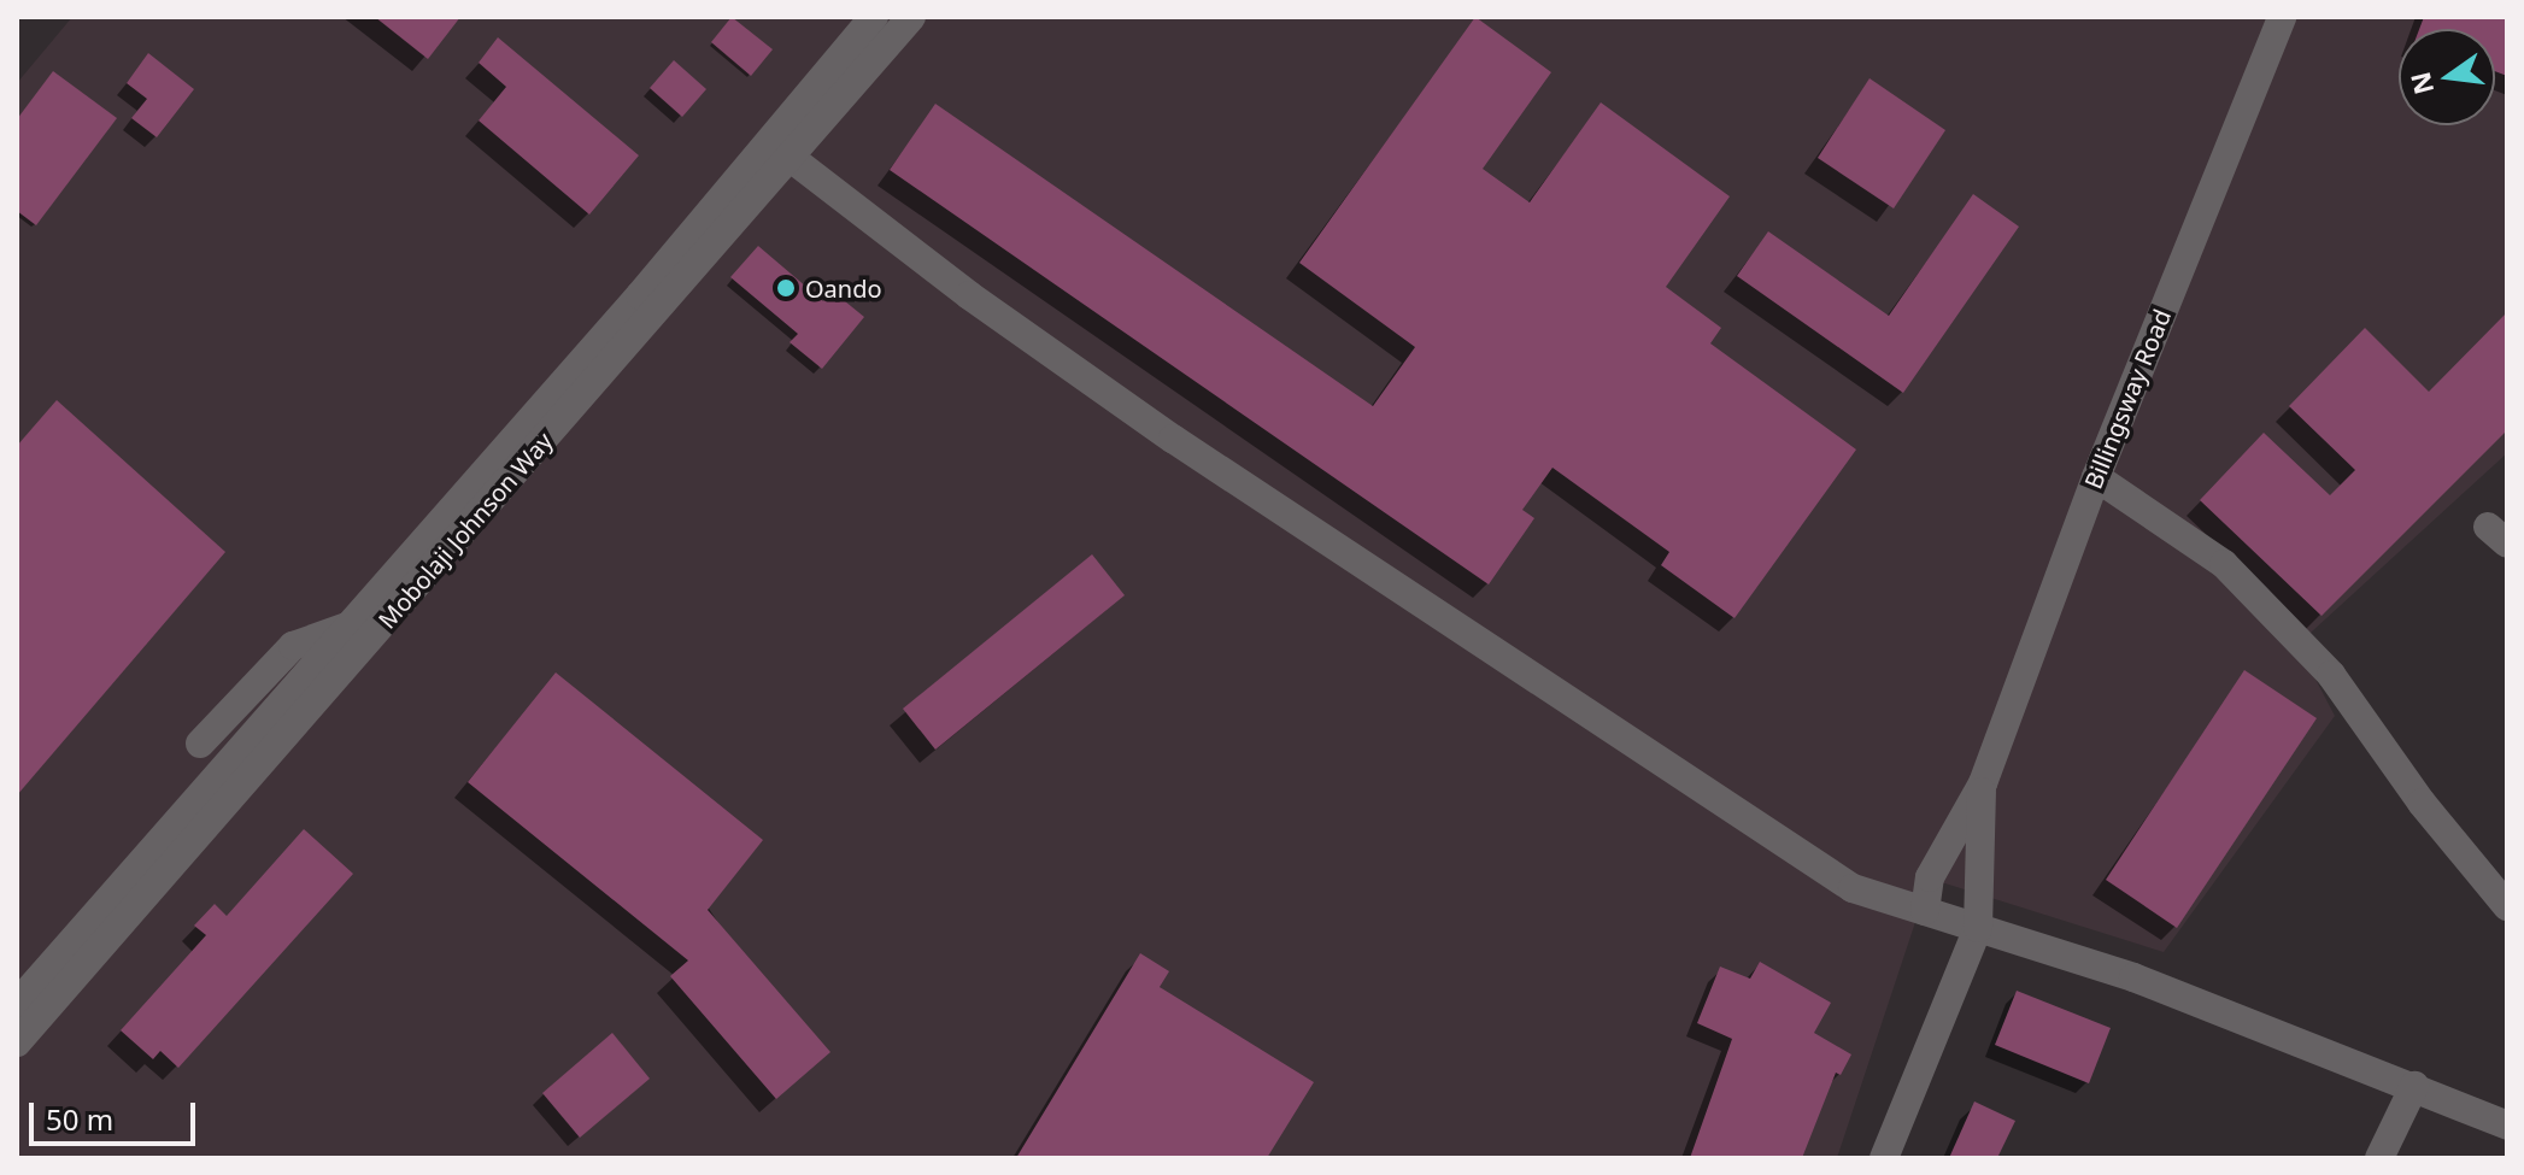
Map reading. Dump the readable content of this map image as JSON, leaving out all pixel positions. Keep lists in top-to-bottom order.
{
  "streets": {
    "street": ["Billingsway Road", "Mobolaji Johnson Way"]
  },
  "places": ["Oando"],
  "scale_bar": "50 m",
  "north": "left"
}
